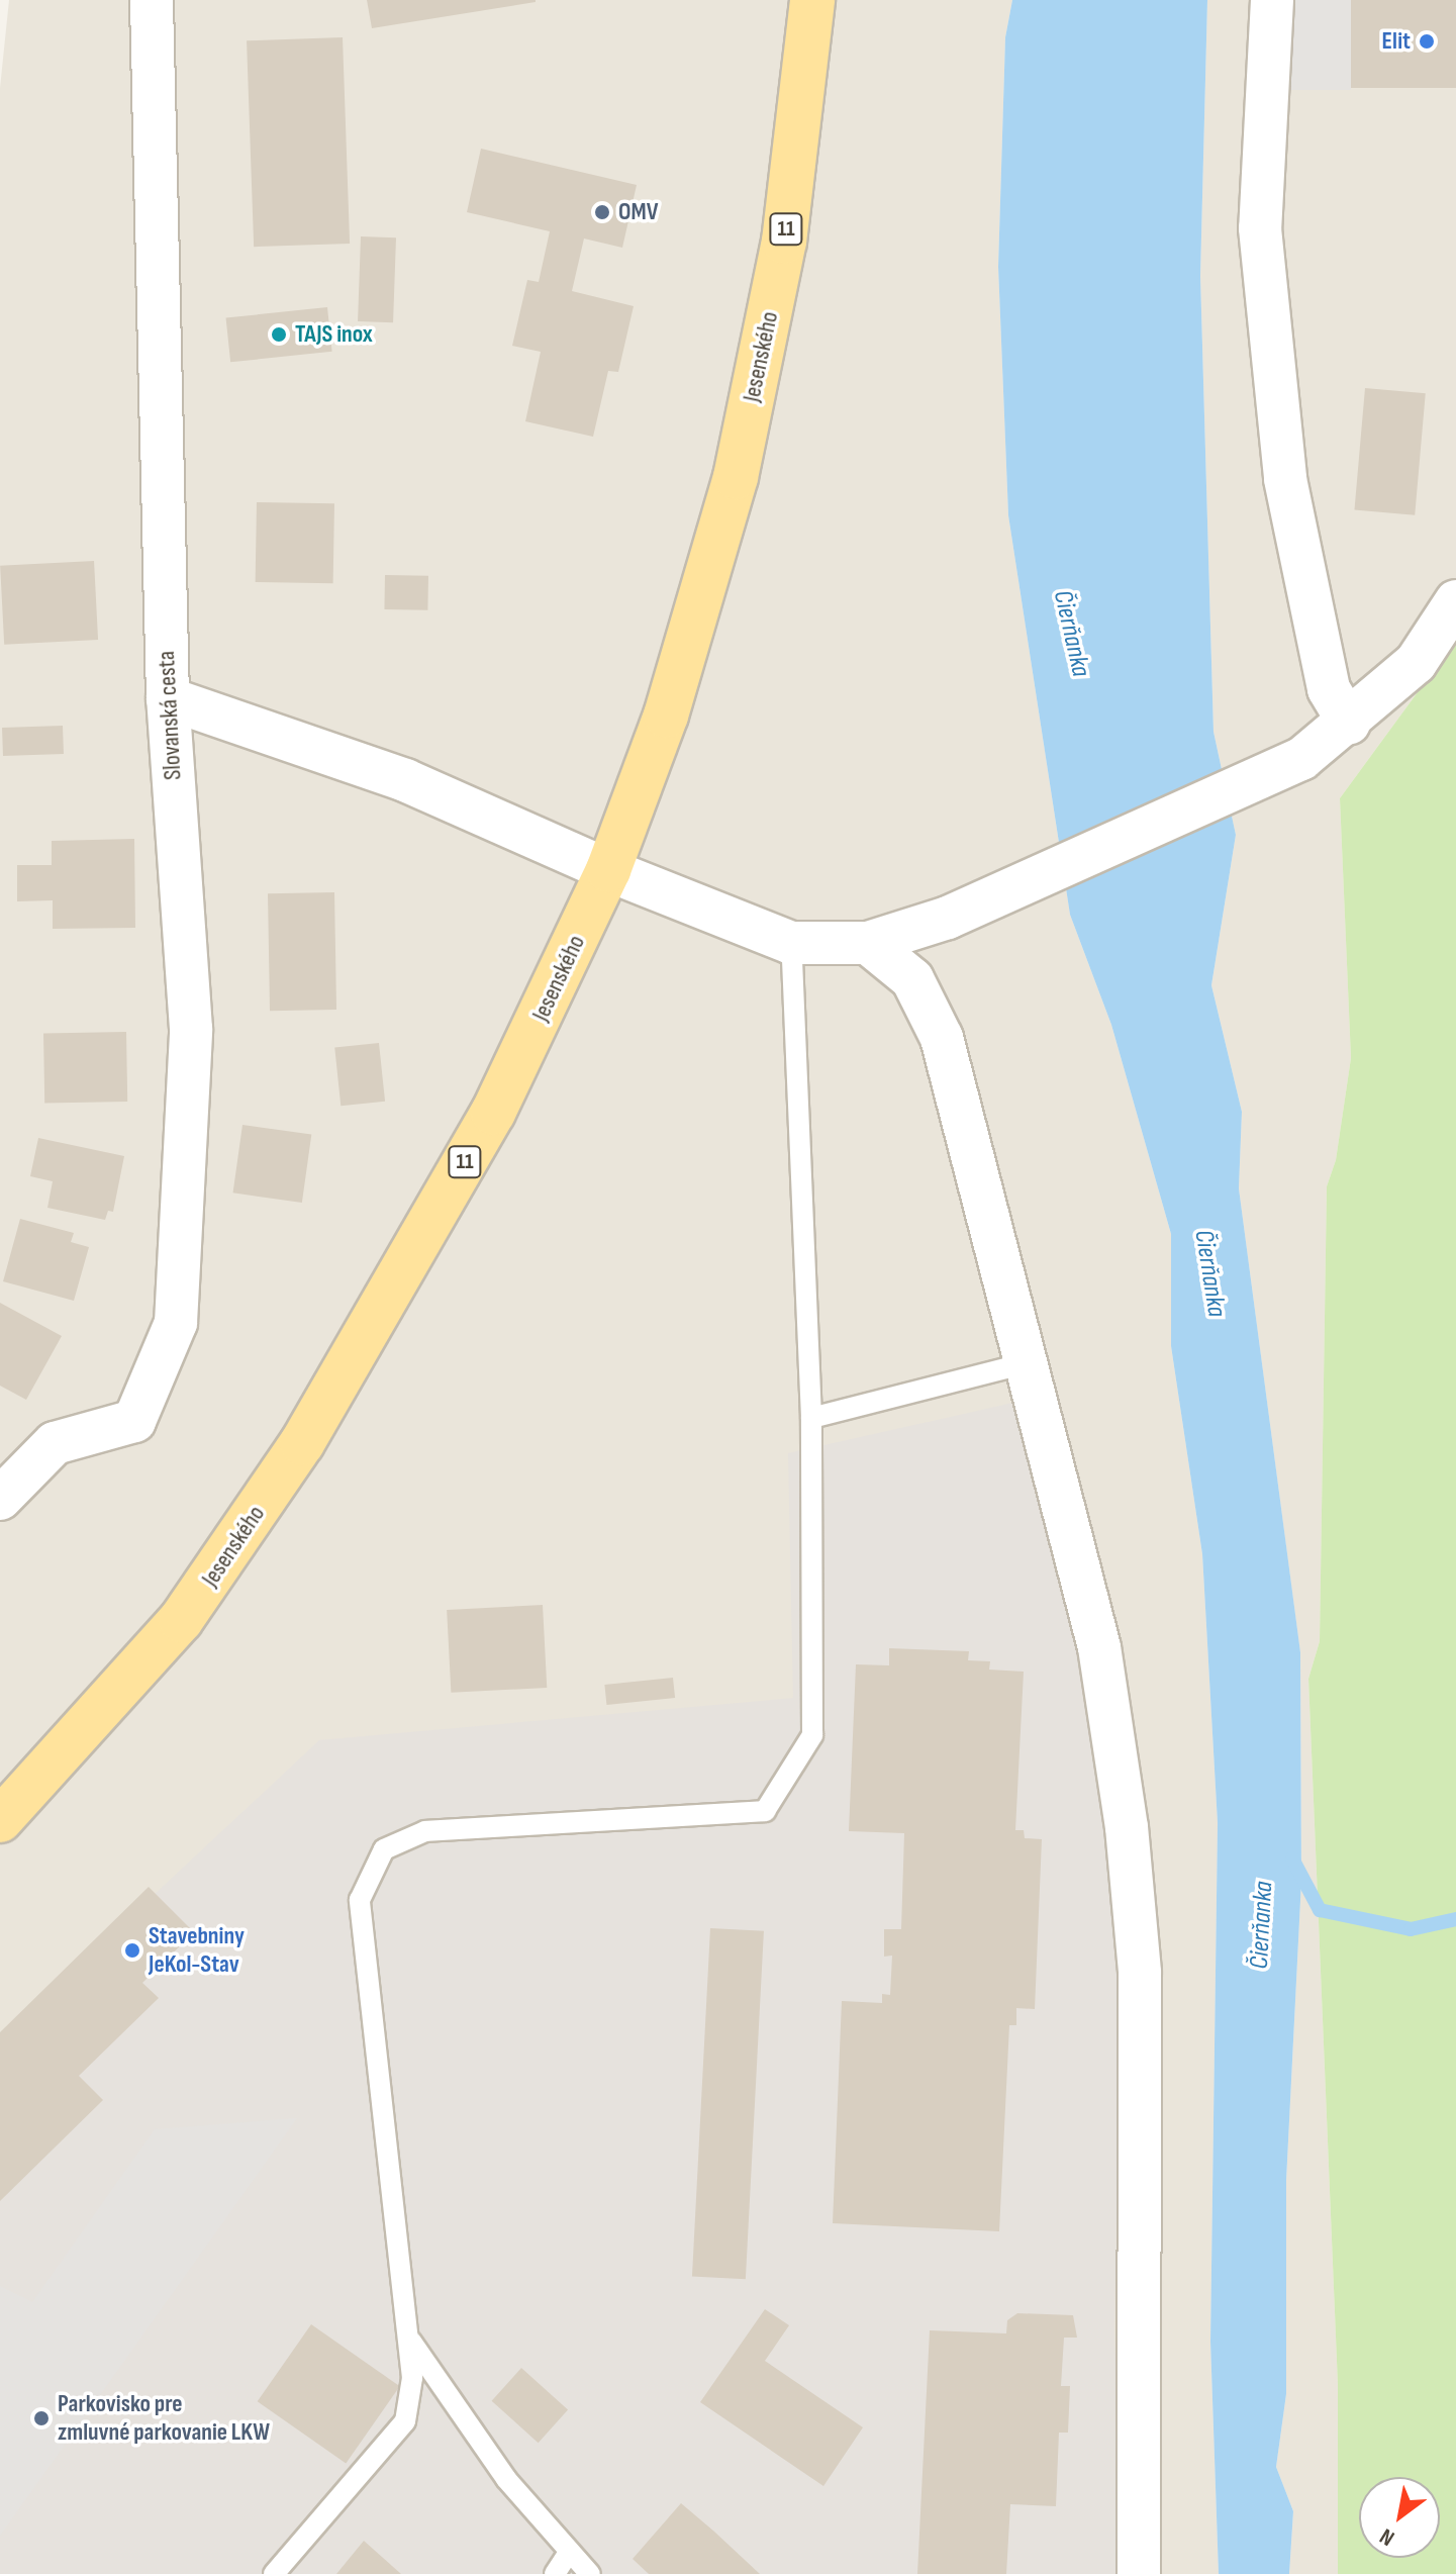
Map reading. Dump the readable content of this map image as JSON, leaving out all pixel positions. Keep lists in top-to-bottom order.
{
  "streets": {
    "main road": ["11", "Jesenského"],
    "street": ["Slovanská cesta"]
  },
  "water": ["Čierňanka"],
  "places": [
    "Elit",
    "OMV",
    "TAJS inox",
    "Stavebniny JeKol-Stav",
    "Parkovisko pre zmluvné parkovanie LKW"
  ],
  "north": "bottom left"
}
